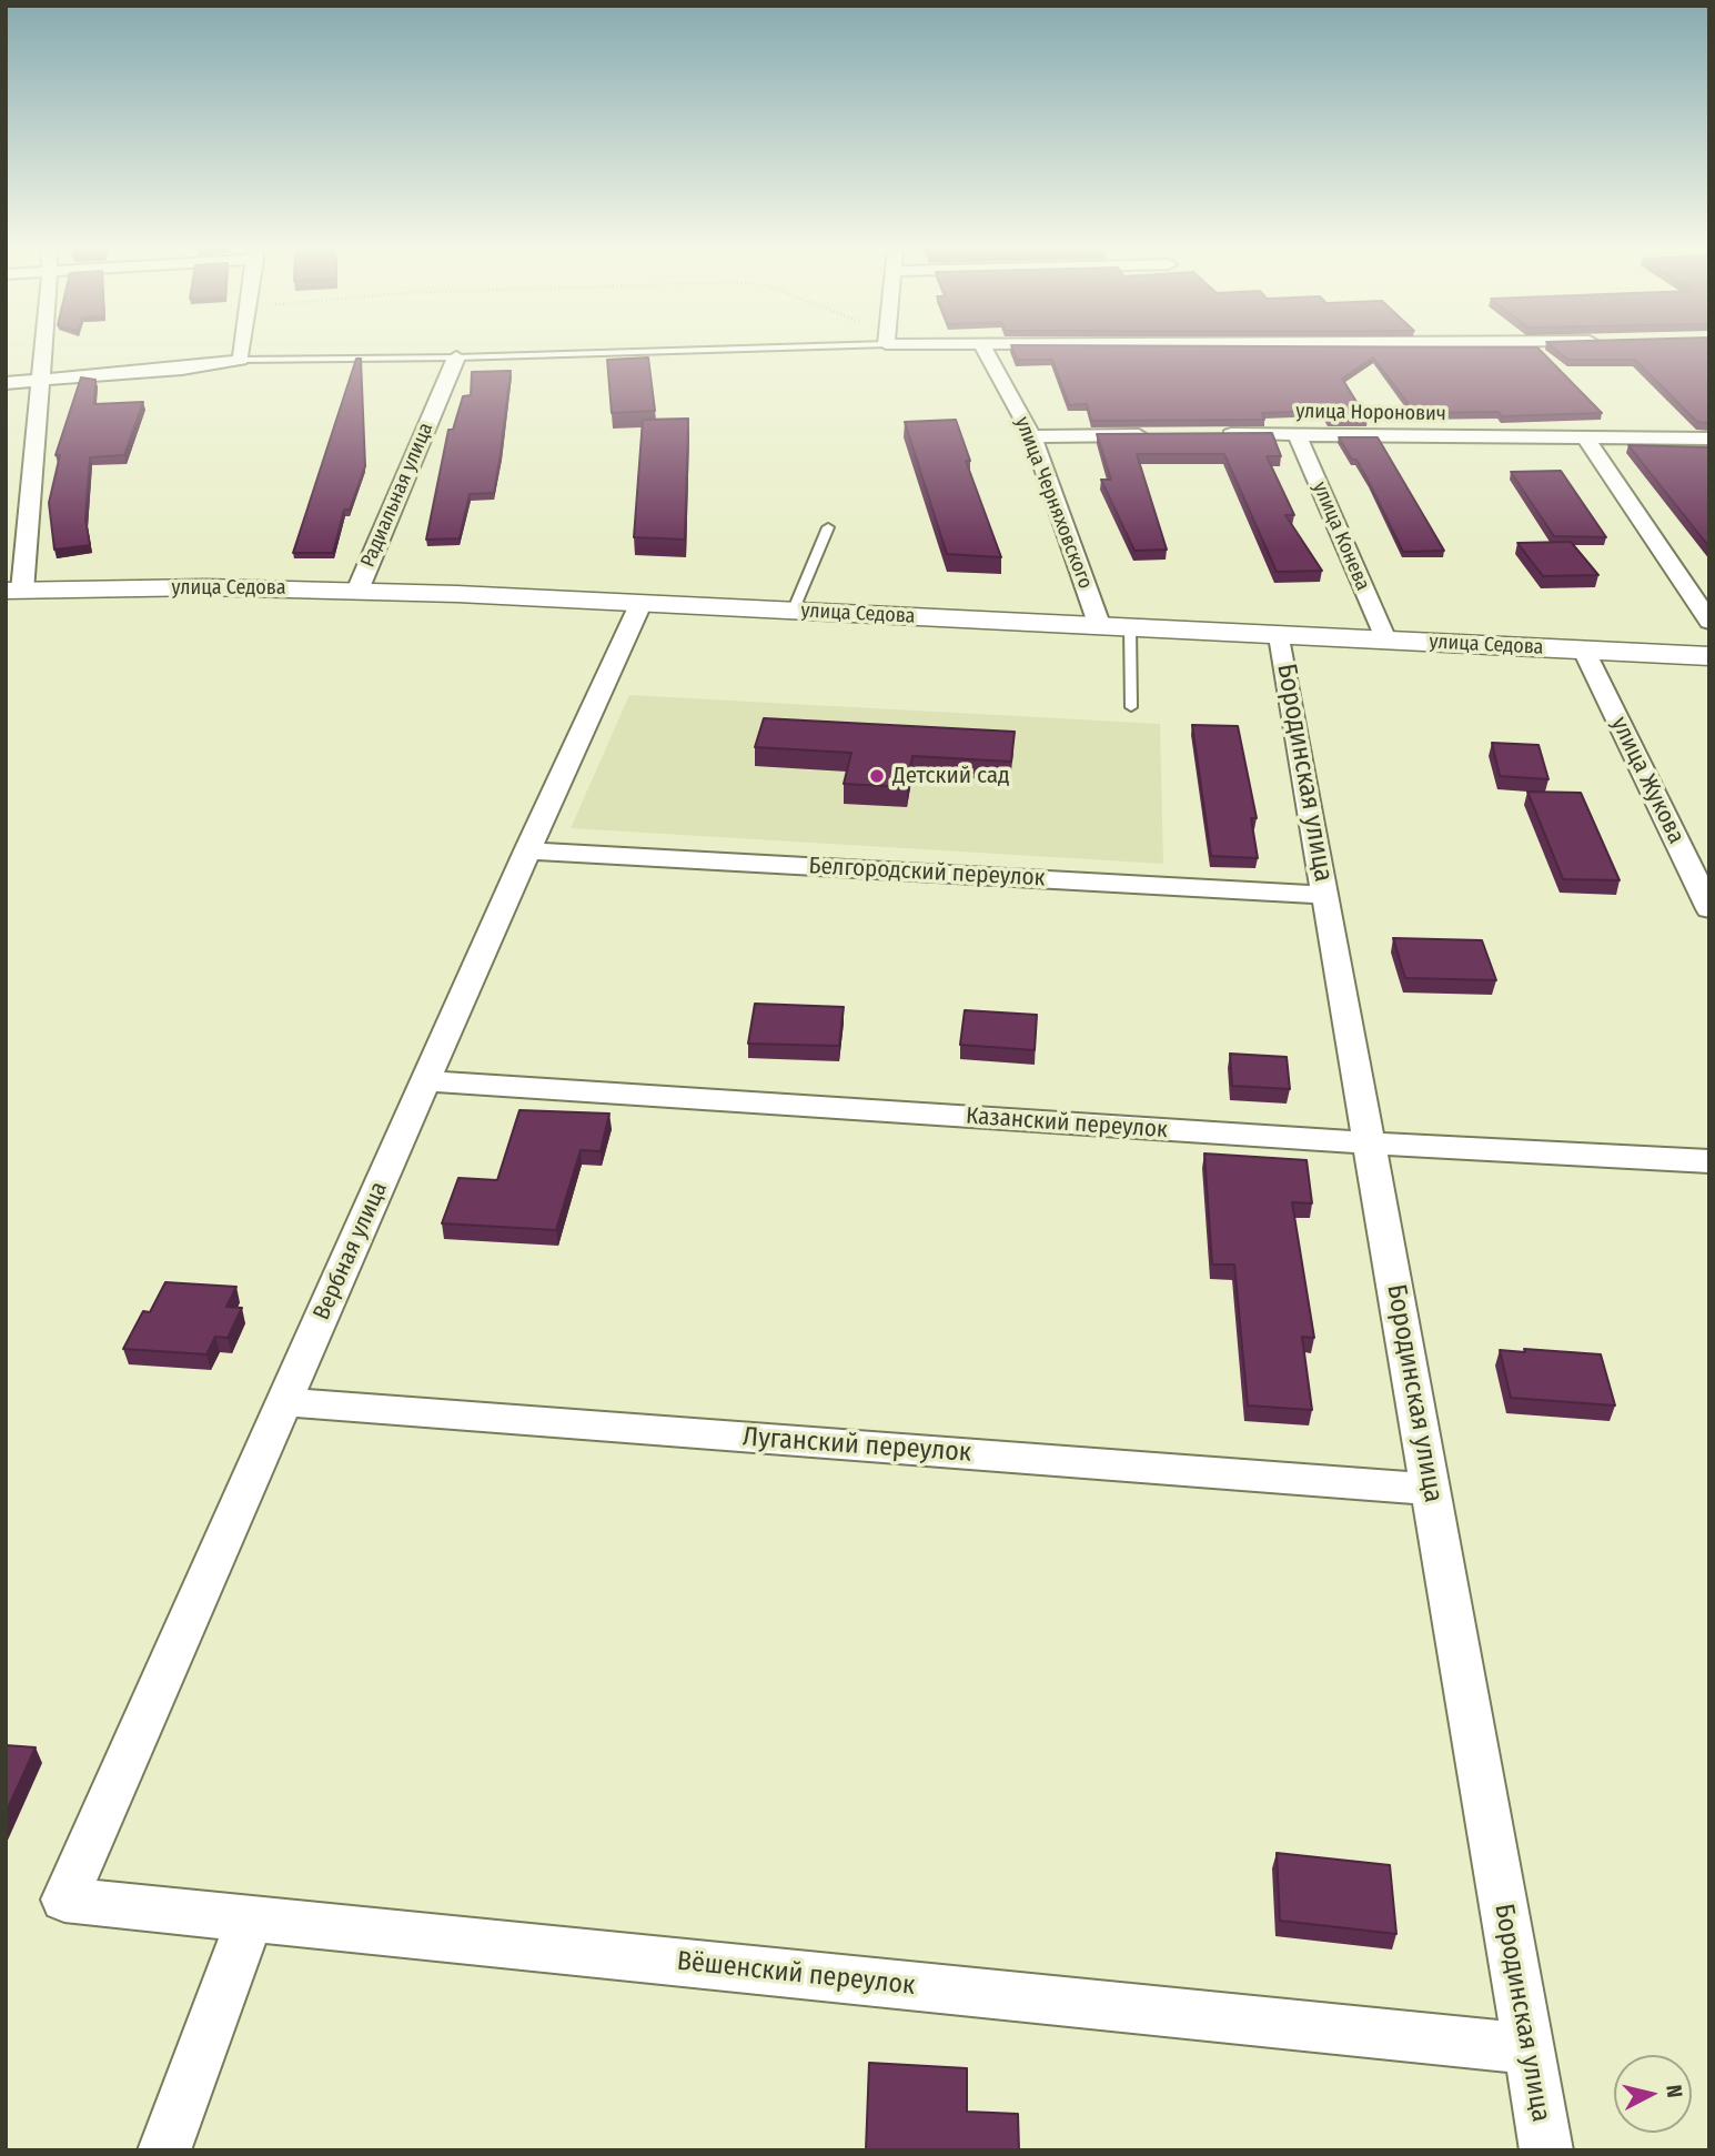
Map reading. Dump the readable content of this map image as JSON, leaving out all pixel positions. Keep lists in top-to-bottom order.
{
  "streets": {
    "street": [
      "улица Норонович",
      "Радиальная улица",
      "улица Черняховского",
      "улица Конева",
      "улица Седова",
      "Бородинская улица",
      "улица Жукова",
      "Белгородский переулок",
      "Казанский переулок",
      "Вербная улица",
      "Луганский переулок",
      "Вёшенский переулок"
    ]
  },
  "crossings": [
    ["улица Норонович", "улица Конева"],
    ["Радиальная улица", "улица Седова"],
    ["улица Черняховского", "улица Седова"],
    ["улица Конева", "улица Седова"],
    ["улица Седова", "Бородинская улица"],
    ["улица Седова", "улица Жукова"],
    ["улица Седова", "Вербная улица"],
    ["Бородинская улица", "Белгородский переулок"],
    ["Бородинская улица", "Казанский переулок"],
    ["Бородинская улица", "Луганский переулок"],
    ["Бородинская улица", "Вёшенский переулок"],
    ["Белгородский переулок", "Вербная улица"],
    ["Казанский переулок", "Вербная улица"],
    ["Вербная улица", "Луганский переулок"],
    ["Вербная улица", "Вёшенский переулок"]
  ],
  "places": ["Детский сад"],
  "north": "right"
}
